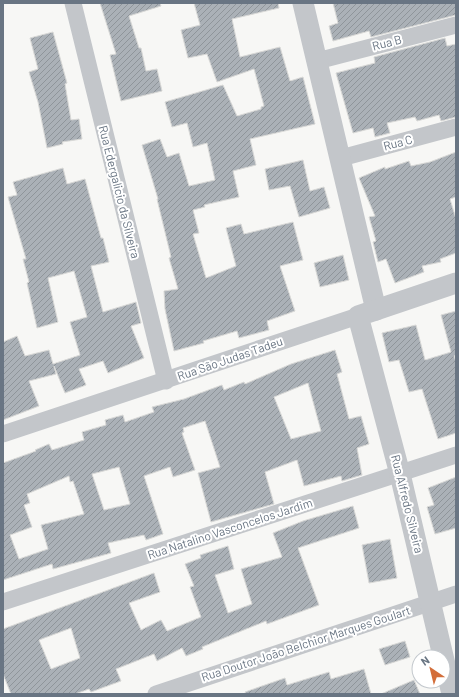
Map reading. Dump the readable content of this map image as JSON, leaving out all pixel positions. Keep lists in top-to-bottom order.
{
  "streets": {
    "street": [
      "Rua B",
      "Rua C",
      "Rua Edergalicio da Silveira",
      "Rua São Judas Tadeu",
      "Rua Alfredo Silveira",
      "Rua Natalino Vasconcelos Jardim",
      "Rua Doutor João Belchior Marques Goulart"
    ]
  },
  "crossings": [
    ["Rua B", "Rua Alfredo Silveira"],
    ["Rua C", "Rua Alfredo Silveira"],
    ["Rua Edergalicio da Silveira", "Rua São Judas Tadeu"],
    ["Rua São Judas Tadeu", "Rua Alfredo Silveira"],
    ["Rua Alfredo Silveira", "Rua Natalino Vasconcelos Jardim"],
    ["Rua Alfredo Silveira", "Rua Doutor João Belchior Marques Goulart"]
  ],
  "north": "top left"
}
